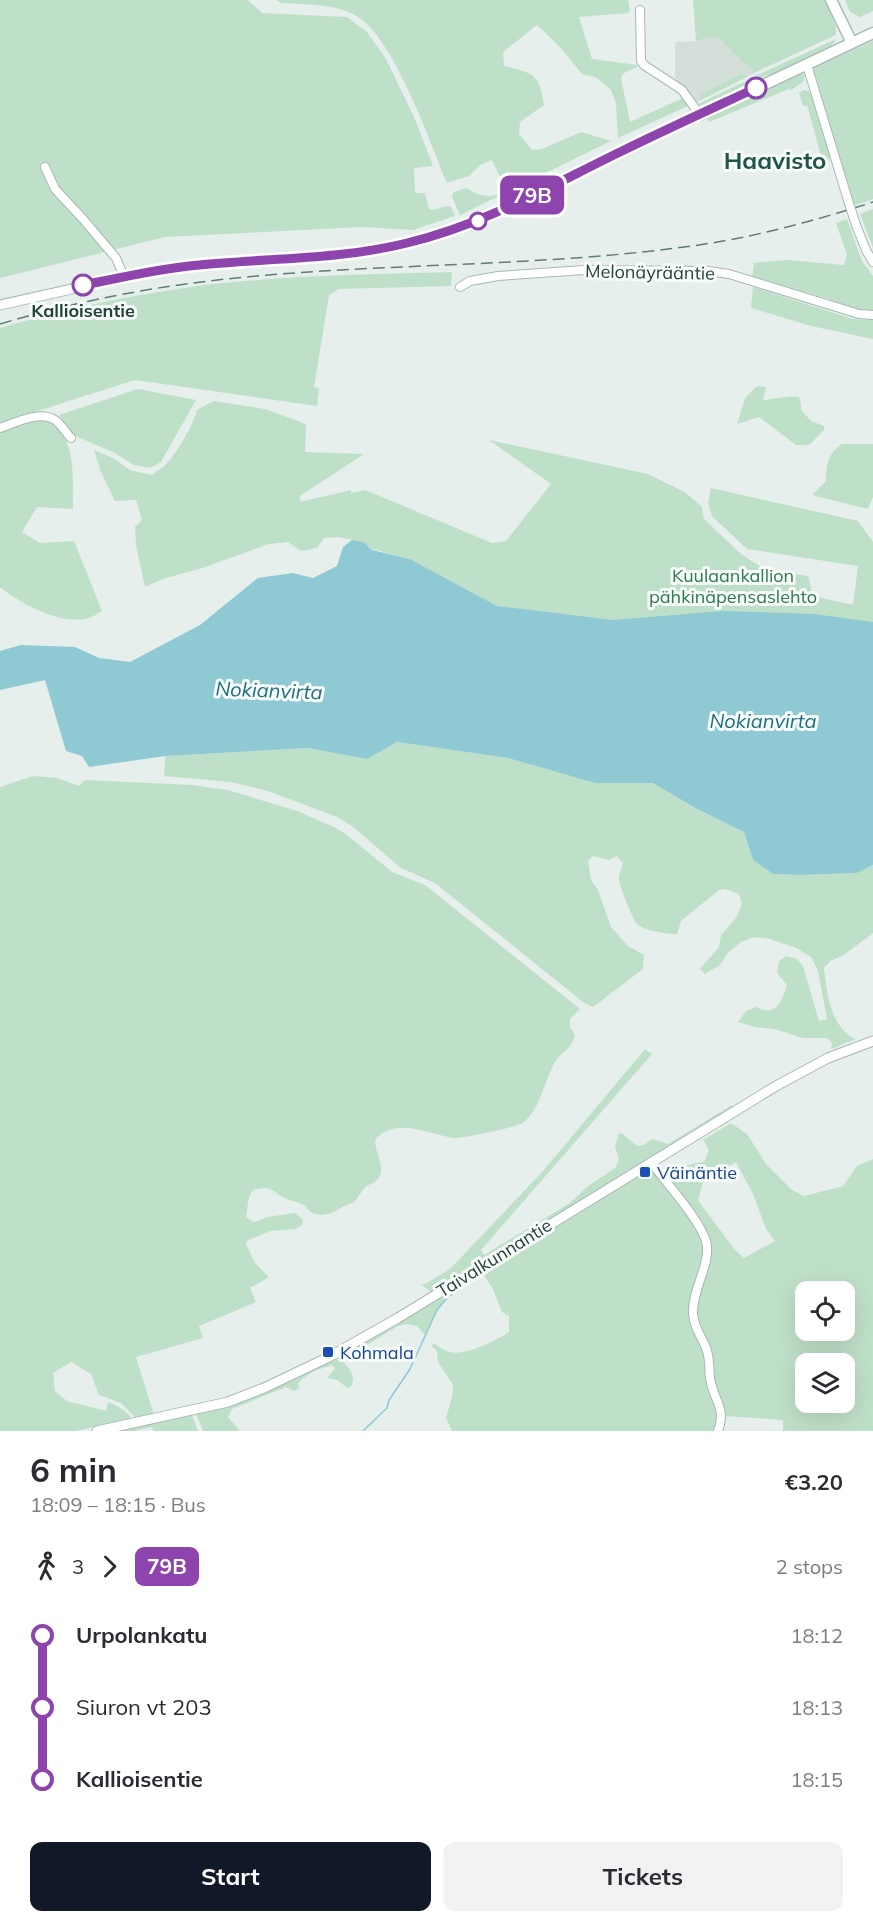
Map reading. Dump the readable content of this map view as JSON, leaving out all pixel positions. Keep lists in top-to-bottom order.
{
  "streets": {
    "street": ["Melonäyrääntie", "Taivalkunnantie"]
  },
  "districts": ["Haavisto"],
  "water": ["Nokianvirta"],
  "parks": ["Kuulaankallion pähkinäpensaslehto"],
  "places": {
    "other": ["Kallioisentie"],
    "transit": ["Väinäntie", "Kohmala"]
  },
  "lines": ["bus line 79B"],
  "page": {
    "on_map": "79B",
    "heading": ["6 min", "18:09 – 18:15 · Bus", "€3.20"],
    "legs": ["3", "79B", "2 stops"],
    "list": [
      {
        "name": "Urpolankatu",
        "value": "18:12"
      },
      {
        "name": "Siuron vt 203",
        "value": "18:13"
      },
      {
        "name": "Kallioisentie",
        "value": "18:15"
      }
    ],
    "buttons": ["Start", "Tickets"]
  }
}
